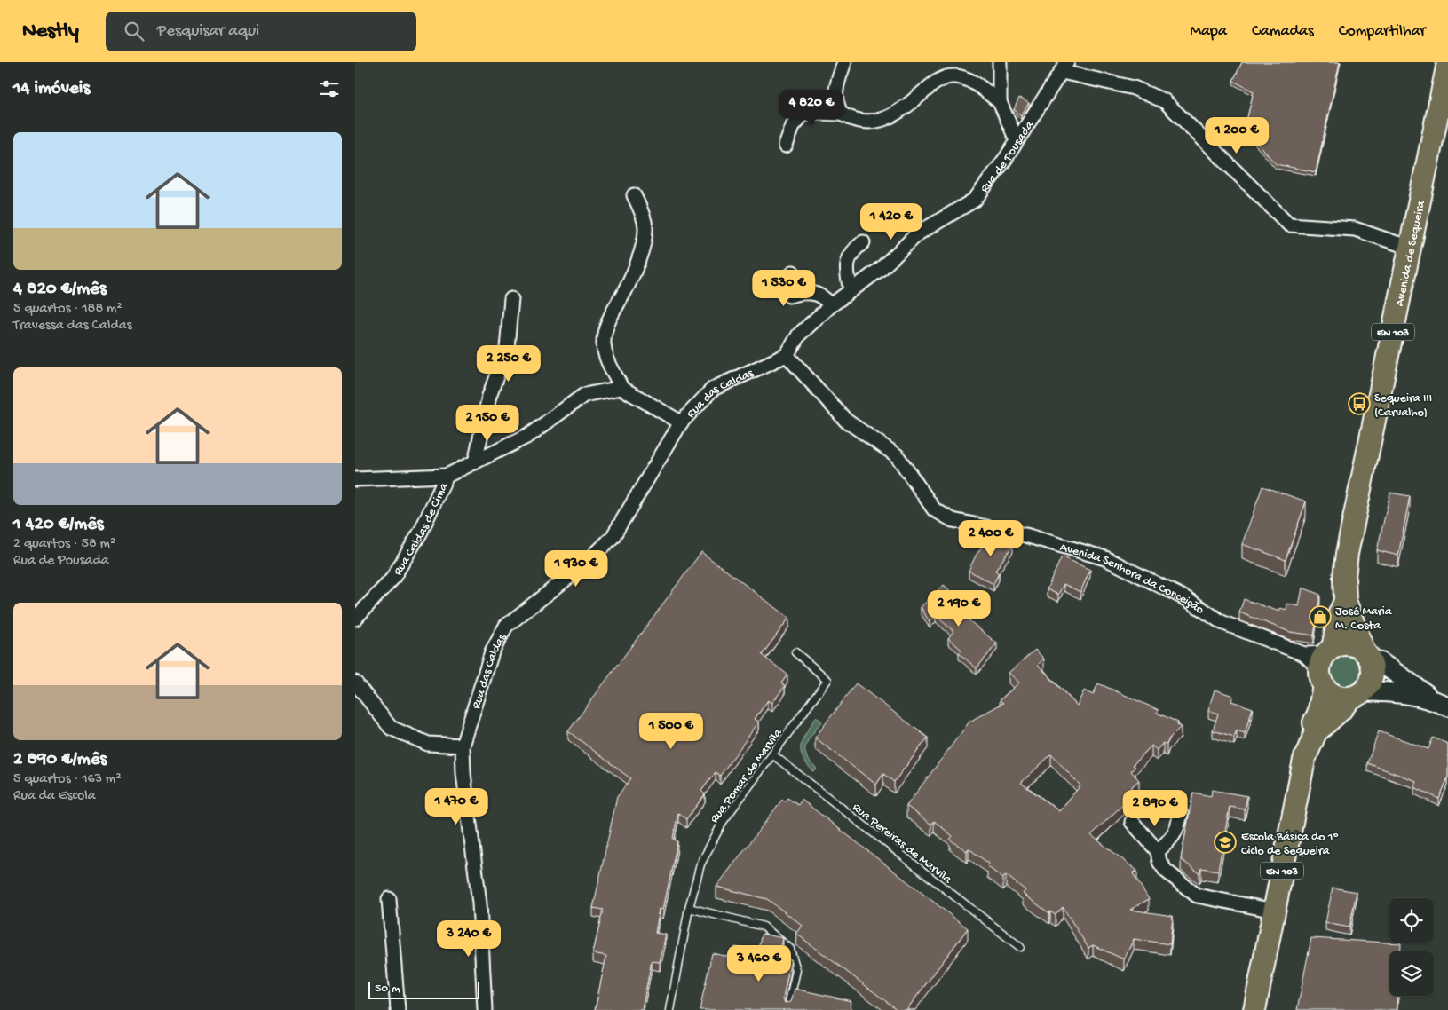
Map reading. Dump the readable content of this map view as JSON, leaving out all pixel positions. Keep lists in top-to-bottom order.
{
  "streets": {
    "main road": ["Avenida de Sequeira", "EN 103"],
    "street": [
      "Rua de Pousada",
      "Rua das Caldas",
      "Rua Caldas de Cima",
      "Avenida Senhora da Conceição"
    ],
    "lane": ["Rua Pomar de Marvila", "Rua Pereiras de Marvila"]
  },
  "crossings": [
    ["Rua de Pousada", "Rua das Caldas"],
    ["Rua de Pousada", "Avenida Senhora da Conceição"],
    ["Avenida de Sequeira", "EN 103"],
    ["Avenida de Sequeira", "Avenida Senhora da Conceição"],
    ["EN 103", "Avenida Senhora da Conceição"],
    ["Rua das Caldas", "Avenida Senhora da Conceição"],
    ["Rua Pomar de Marvila", "Rua Pereiras de Marvila"]
  ],
  "places": {
    "bus stop": ["Sequeira III (Carvalho)"],
    "shop": ["José Maria M. Costa"],
    "school or university": ["Escola Básica do 1º Ciclo de Sequeira"]
  },
  "scale_bar": "50 m",
  "page": {
    "header": "Nestly",
    "search": "Pesquisar aqui",
    "nav": ["Mapa", "Camadas", "Compartilhar"],
    "heading": "14 imóveis",
    "price": [
      "4 820 €",
      "1 200 €",
      "1 420 €",
      "1 530 €",
      "2 250 €",
      "2 150 €",
      "2 400 €",
      "1 930 €",
      "2 190 €",
      "1 500 €",
      "1 470 €",
      "2 890 €",
      "3 240 €",
      "3 460 €"
    ],
    "list": [
      {
        "name": "4 820 €/mês",
        "note": "5 quartos · 188 m² · Travessa das Caldas"
      },
      {
        "name": "1 420 €/mês",
        "note": "2 quartos · 58 m² · Rua de Pousada"
      },
      {
        "name": "2 890 €/mês",
        "note": "5 quartos · 163 m² · Rua da Escola"
      }
    ],
    "scale": "50 m"
  }
}
